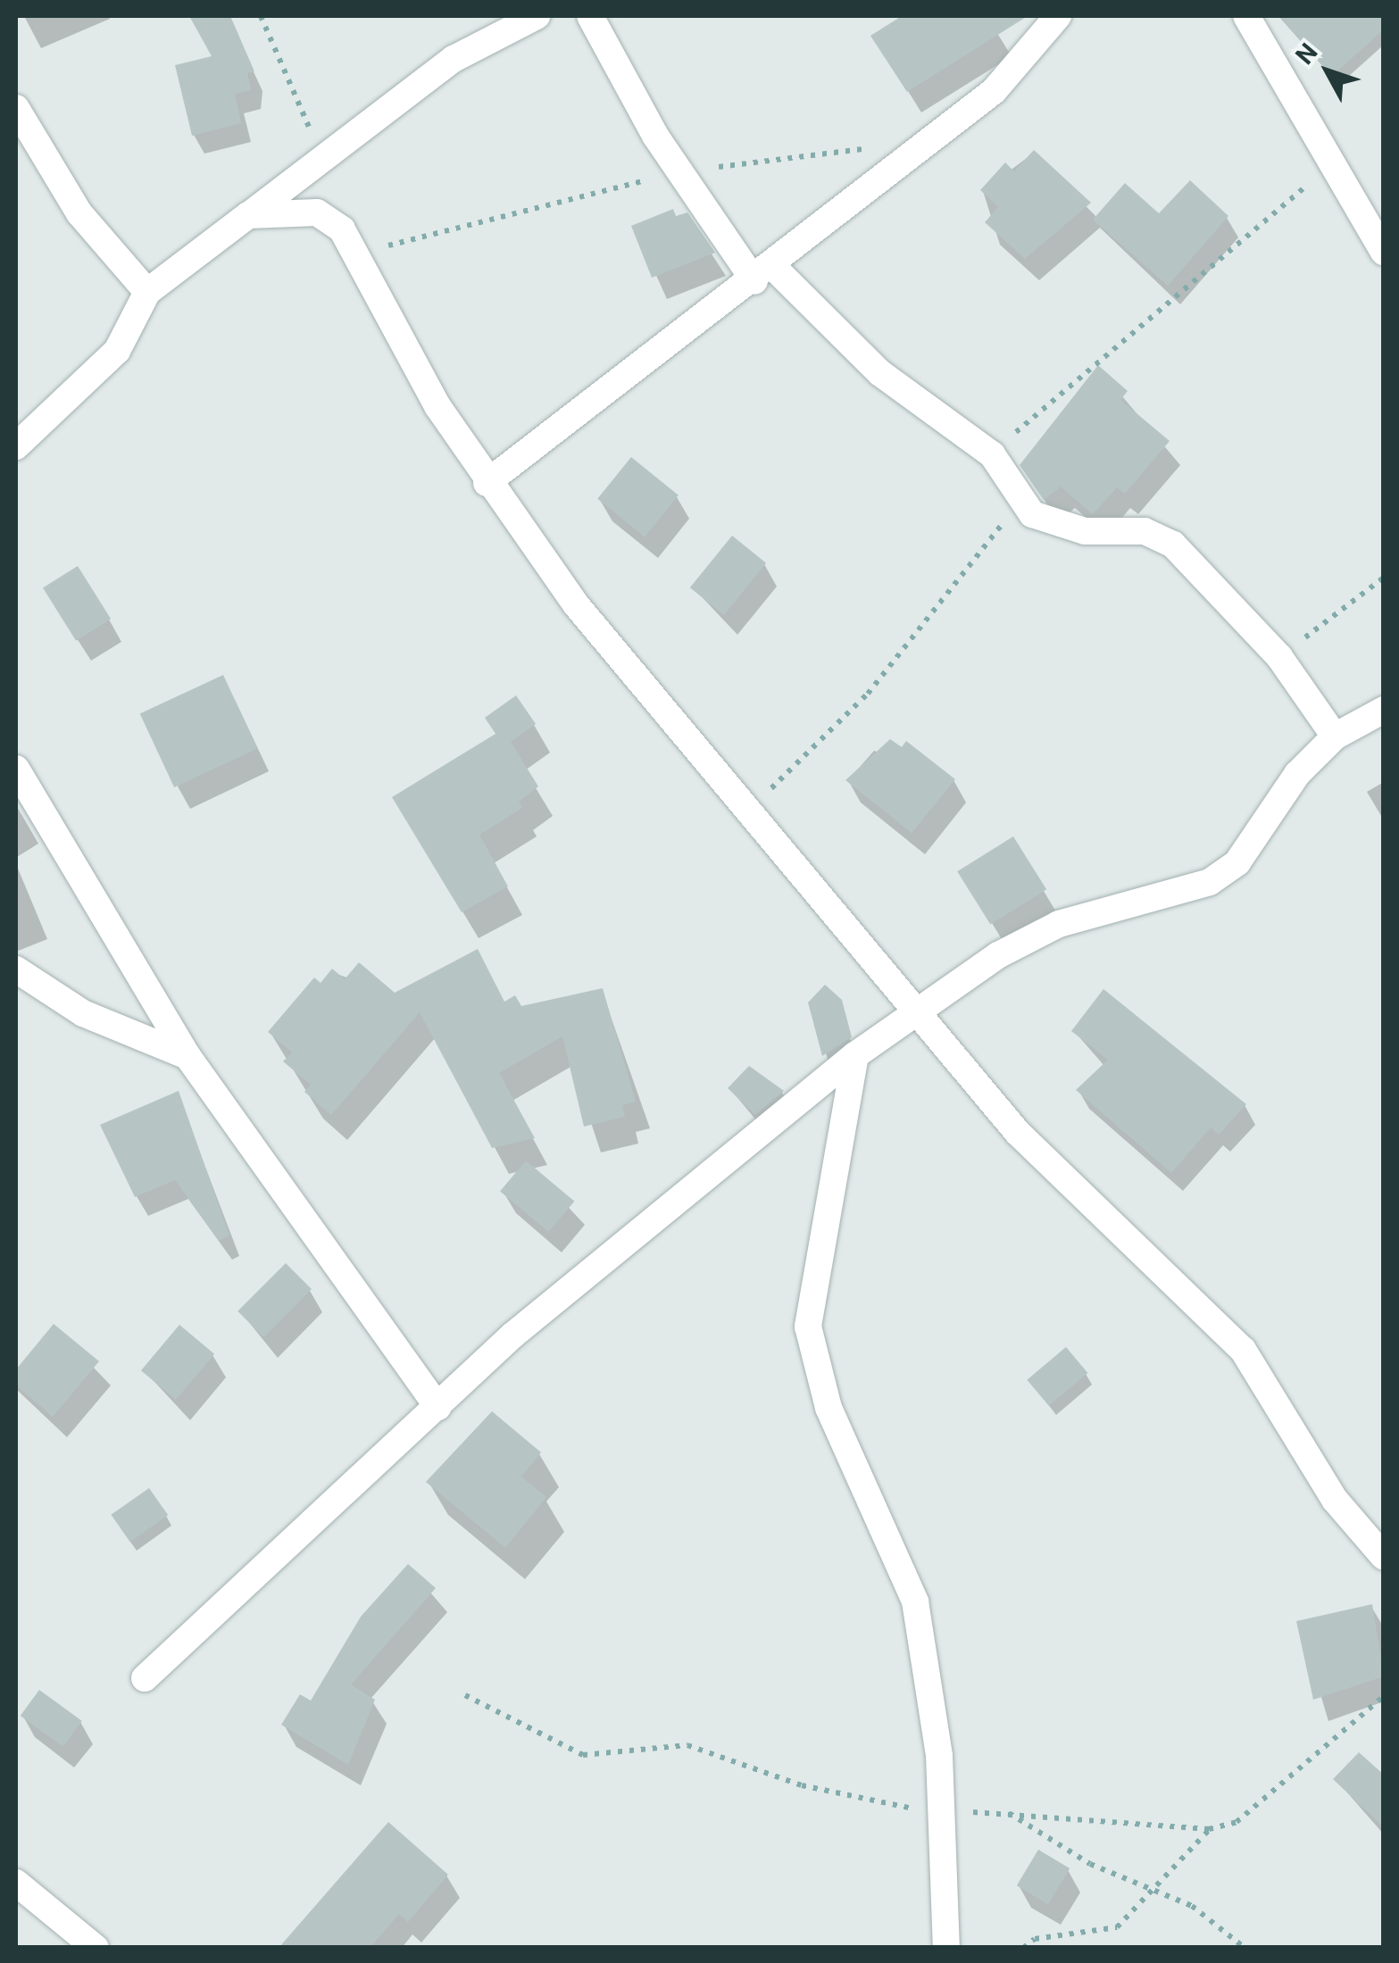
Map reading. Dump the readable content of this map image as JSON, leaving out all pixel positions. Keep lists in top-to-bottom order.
{
  "north": "top left"
}
